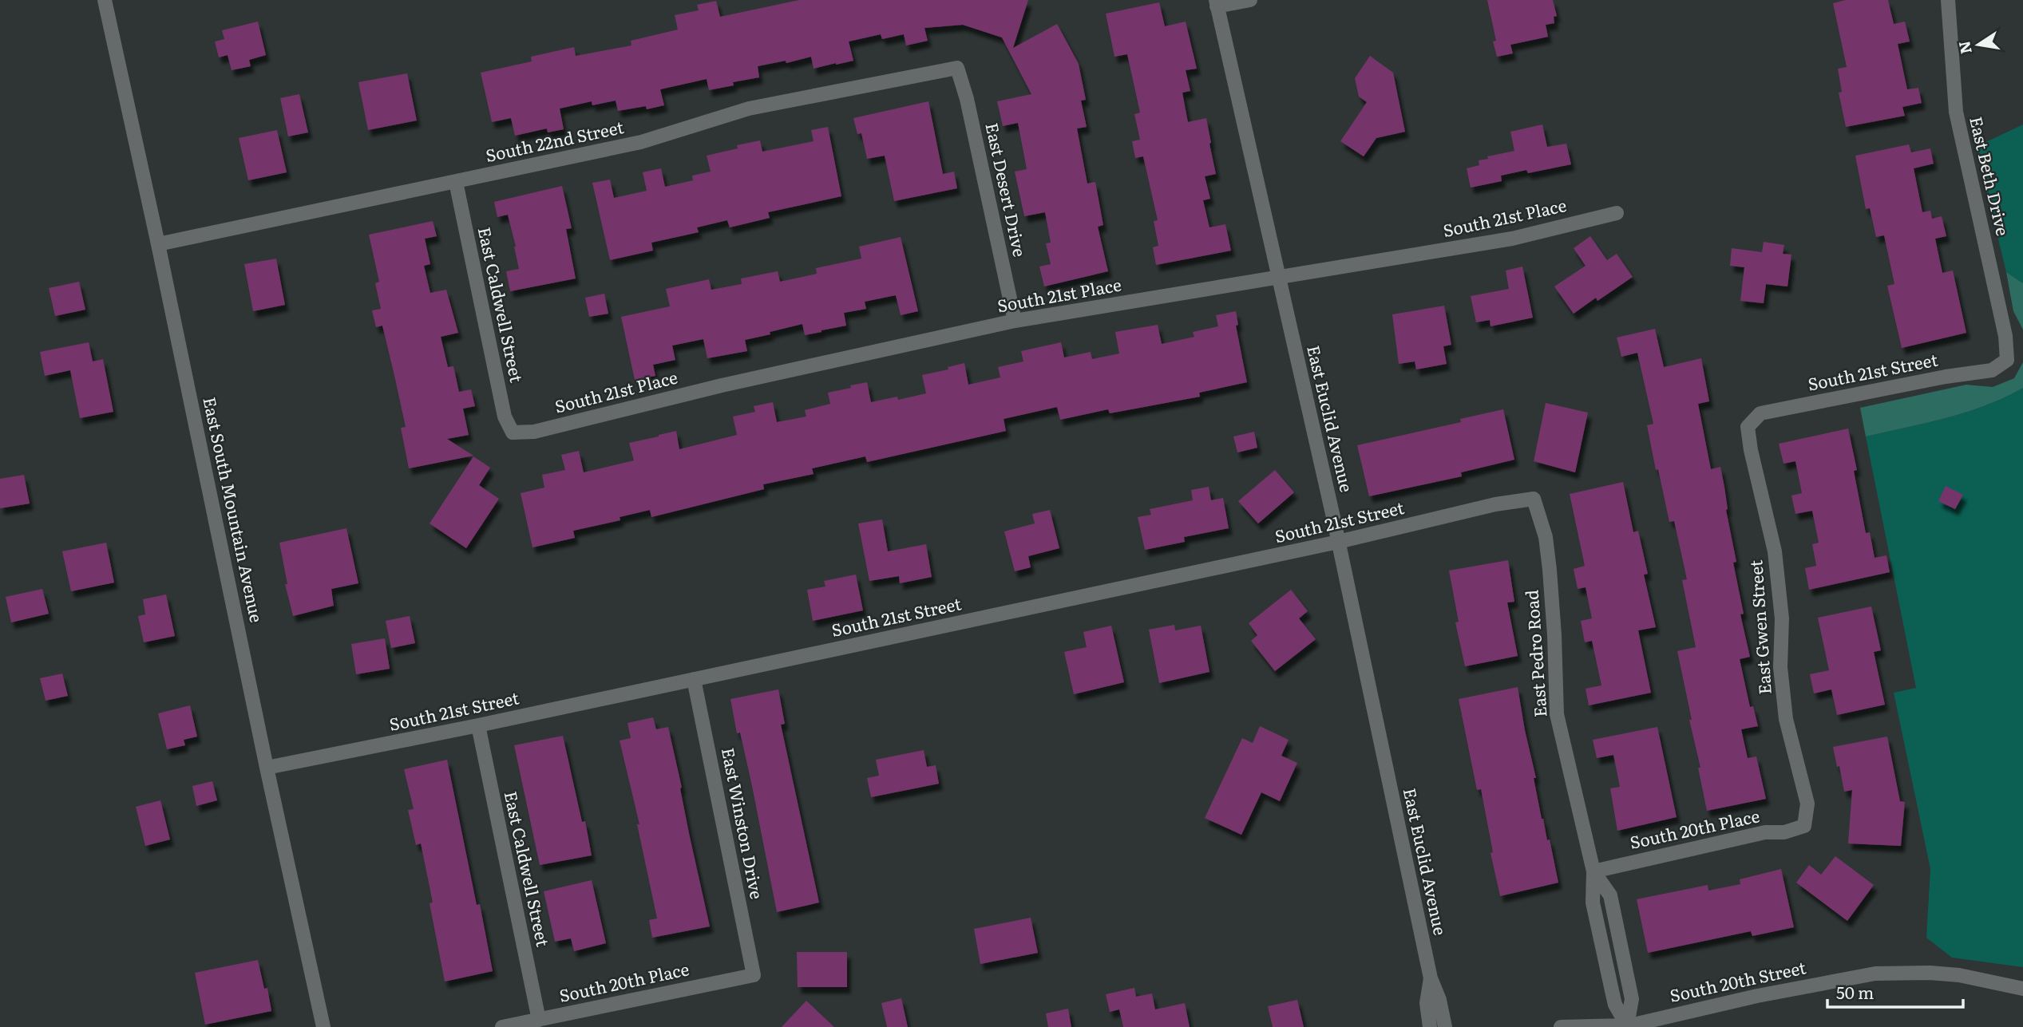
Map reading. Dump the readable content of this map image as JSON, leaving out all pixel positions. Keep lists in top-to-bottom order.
{
  "streets": {
    "street": [
      "South 22nd Street",
      "East Beth Drive",
      "East Desert Drive",
      "South 21st Place",
      "East Caldwell Street",
      "South 21st Street",
      "East Euclid Avenue",
      "East South Mountain Avenue",
      "East Gwen Street",
      "East Pedro Road",
      "East Winston Drive",
      "South 20th Place",
      "South 20th Street"
    ]
  },
  "crossings": [
    ["South 22nd Street", "East Desert Drive"],
    ["South 22nd Street", "East Caldwell Street"],
    ["South 22nd Street", "East South Mountain Avenue"],
    ["East Beth Drive", "South 21st Street"],
    ["East Desert Drive", "South 21st Place"],
    ["South 21st Place", "East Caldwell Street"],
    ["South 21st Place", "East Euclid Avenue"],
    ["East Caldwell Street", "South 21st Street"],
    ["East Caldwell Street", "South 20th Place"],
    ["South 21st Street", "East Euclid Avenue"],
    ["South 21st Street", "East South Mountain Avenue"],
    ["South 21st Street", "East Gwen Street"],
    ["South 21st Street", "East Pedro Road"],
    ["South 21st Street", "East Winston Drive"],
    ["East Gwen Street", "South 20th Place"],
    ["East Pedro Road", "South 20th Place"],
    ["East Pedro Road", "South 20th Street"],
    ["East Winston Drive", "South 20th Place"]
  ],
  "scale_bar": "50 m",
  "north": "left"
}
